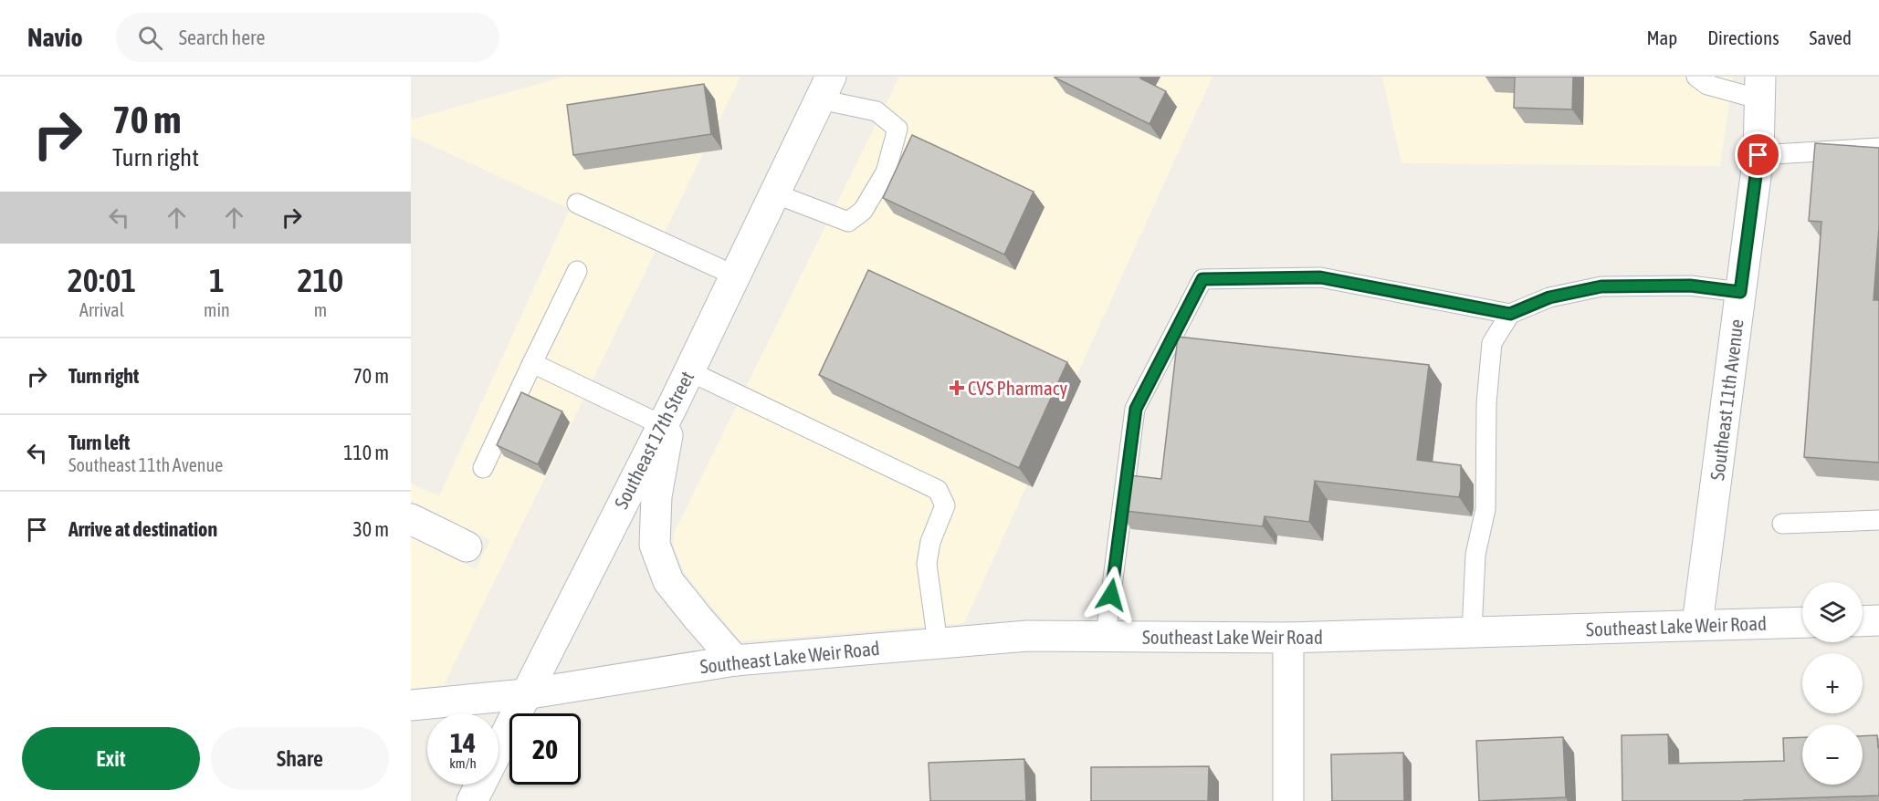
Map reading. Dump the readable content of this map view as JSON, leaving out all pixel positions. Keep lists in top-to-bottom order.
{
  "streets": {
    "main road": ["Southeast 11th Avenue", "Southeast 17th Street", "Southeast Lake Weir Road"]
  },
  "crossings": [
    ["Southeast 11th Avenue", "Southeast Lake Weir Road"],
    ["Southeast 17th Street", "Southeast Lake Weir Road"]
  ],
  "places": {
    "health": ["CVS Pharmacy"]
  },
  "page": {
    "header": "Navio",
    "search": "Search here",
    "nav": ["Map", "Directions", "Saved"],
    "turn": ["70 m", "Turn right"],
    "eta": [
      "20:01",
      "Arrival",
      "1",
      "min",
      "210",
      "m"
    ],
    "list": [
      {
        "name": "Turn right",
        "value": "70 m"
      },
      {
        "name": "Turn left",
        "note": "Southeast 11th Avenue",
        "value": "110 m"
      },
      {
        "name": "Arrive at destination",
        "value": "30 m"
      }
    ],
    "map_buttons": ["+", "−"],
    "speed": "14 km/h",
    "limit": "20",
    "buttons": ["Exit", "Share"]
  }
}
